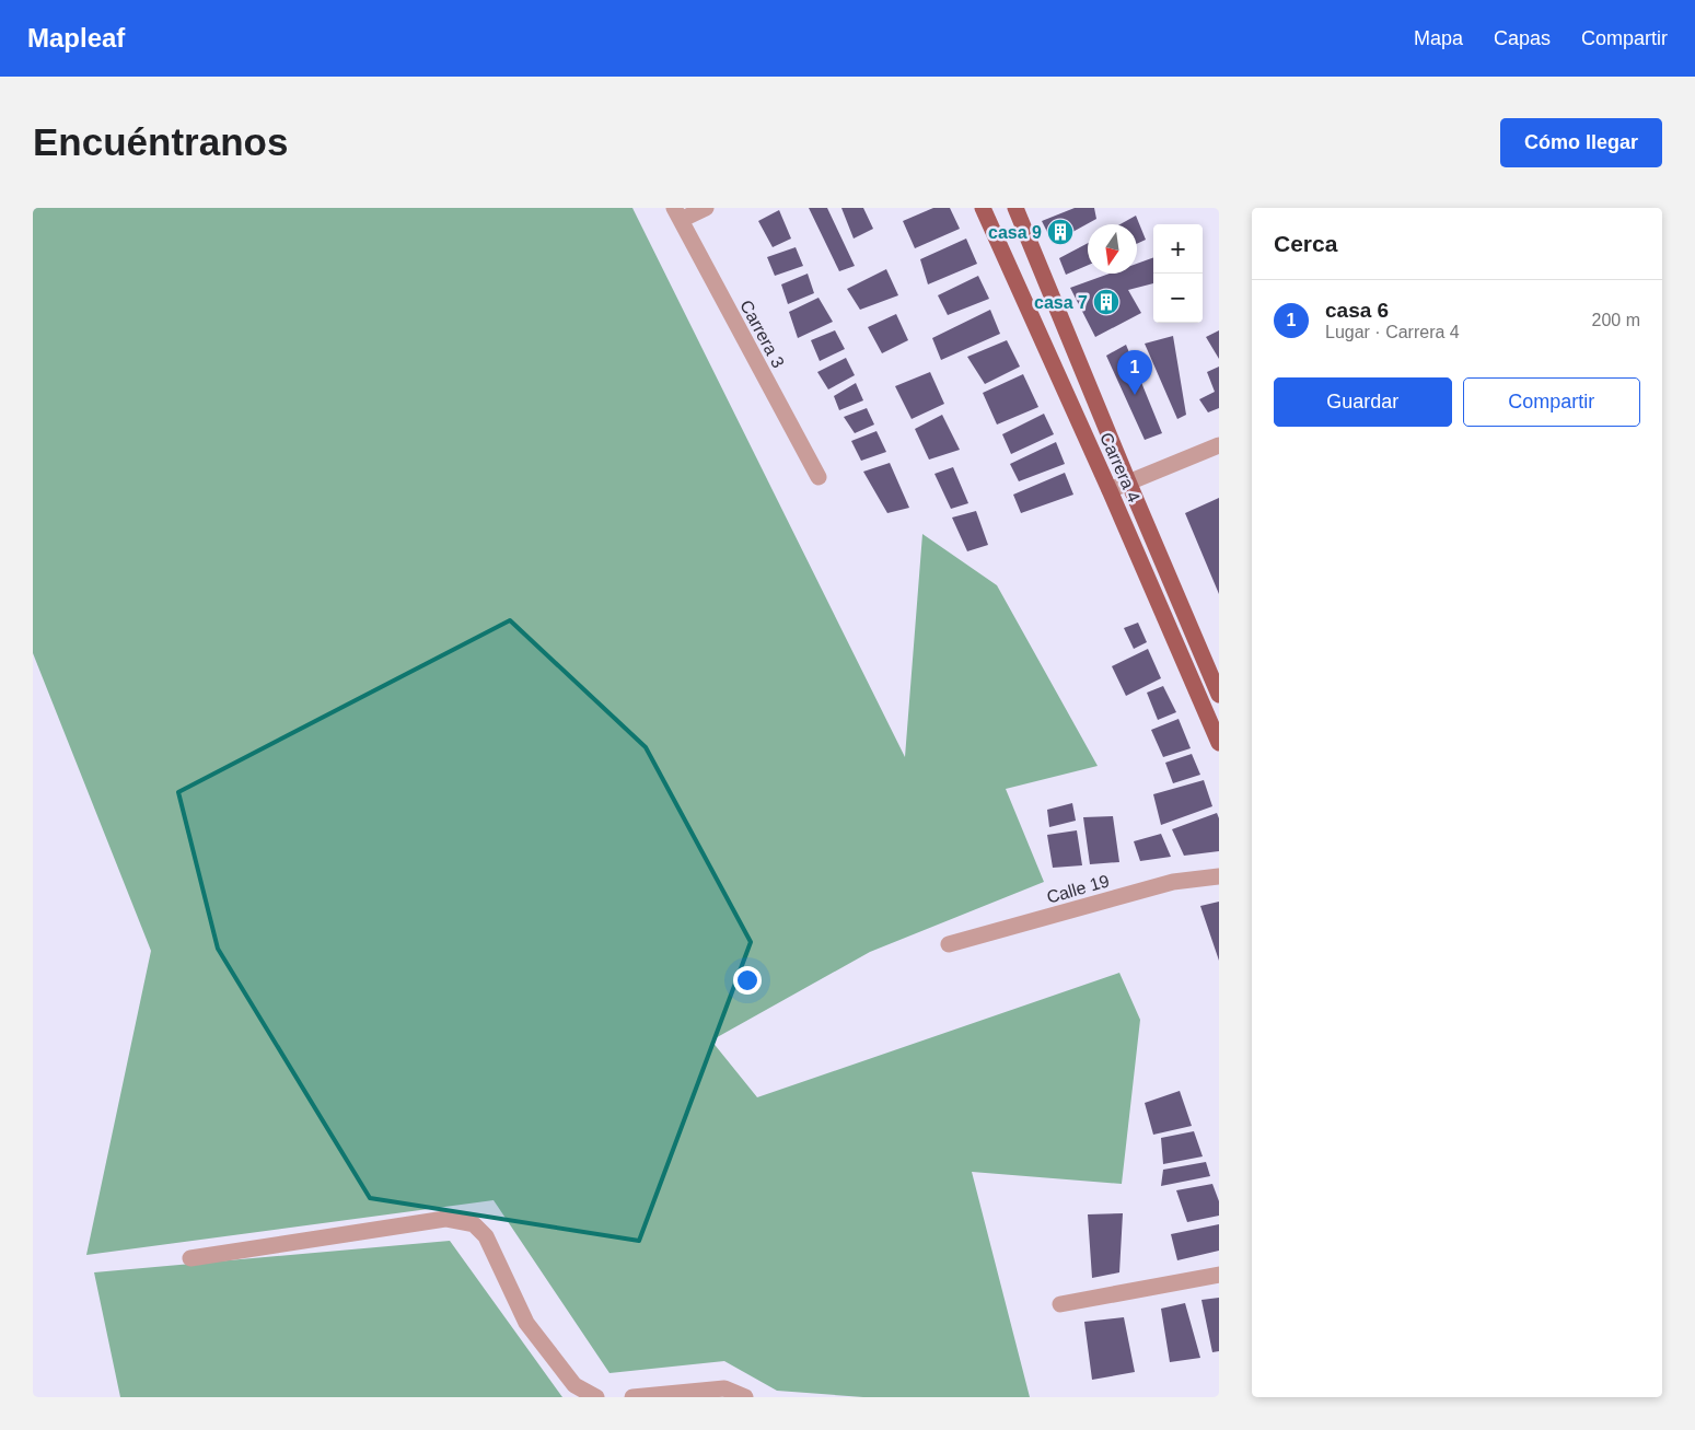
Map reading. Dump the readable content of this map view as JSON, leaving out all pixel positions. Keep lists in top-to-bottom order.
{
  "streets": {
    "main road": ["Carrera 4"],
    "street": ["Carrera 3", "Calle 19"]
  },
  "places": {
    "building": ["casa 9", "casa 7"]
  },
  "north": "bottom",
  "page": {
    "header": "Mapleaf",
    "nav": ["Mapa", "Capas", "Compartir"],
    "buttons": [
      "Cómo llegar",
      ["Guardar", "Compartir"]
    ],
    "title": "Encuéntranos",
    "heading": "Cerca",
    "map_buttons": ["+", "−"],
    "list": [
      {
        "mark": "1",
        "name": "casa 6",
        "note": "Lugar · Carrera 4",
        "value": "200 m"
      }
    ],
    "pins": "1"
  }
}
